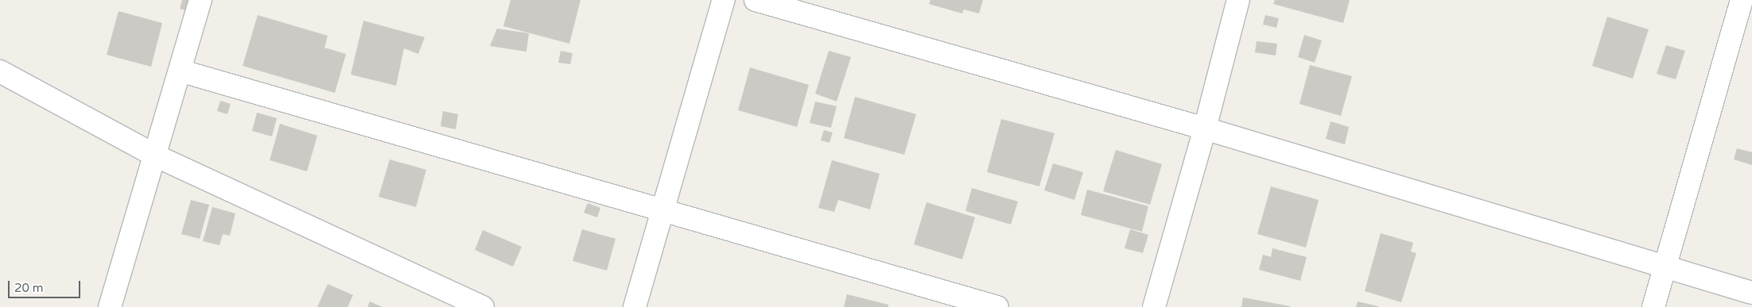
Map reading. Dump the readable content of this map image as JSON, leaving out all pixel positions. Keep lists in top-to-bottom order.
{
  "scale_bar": "20 m"
}
